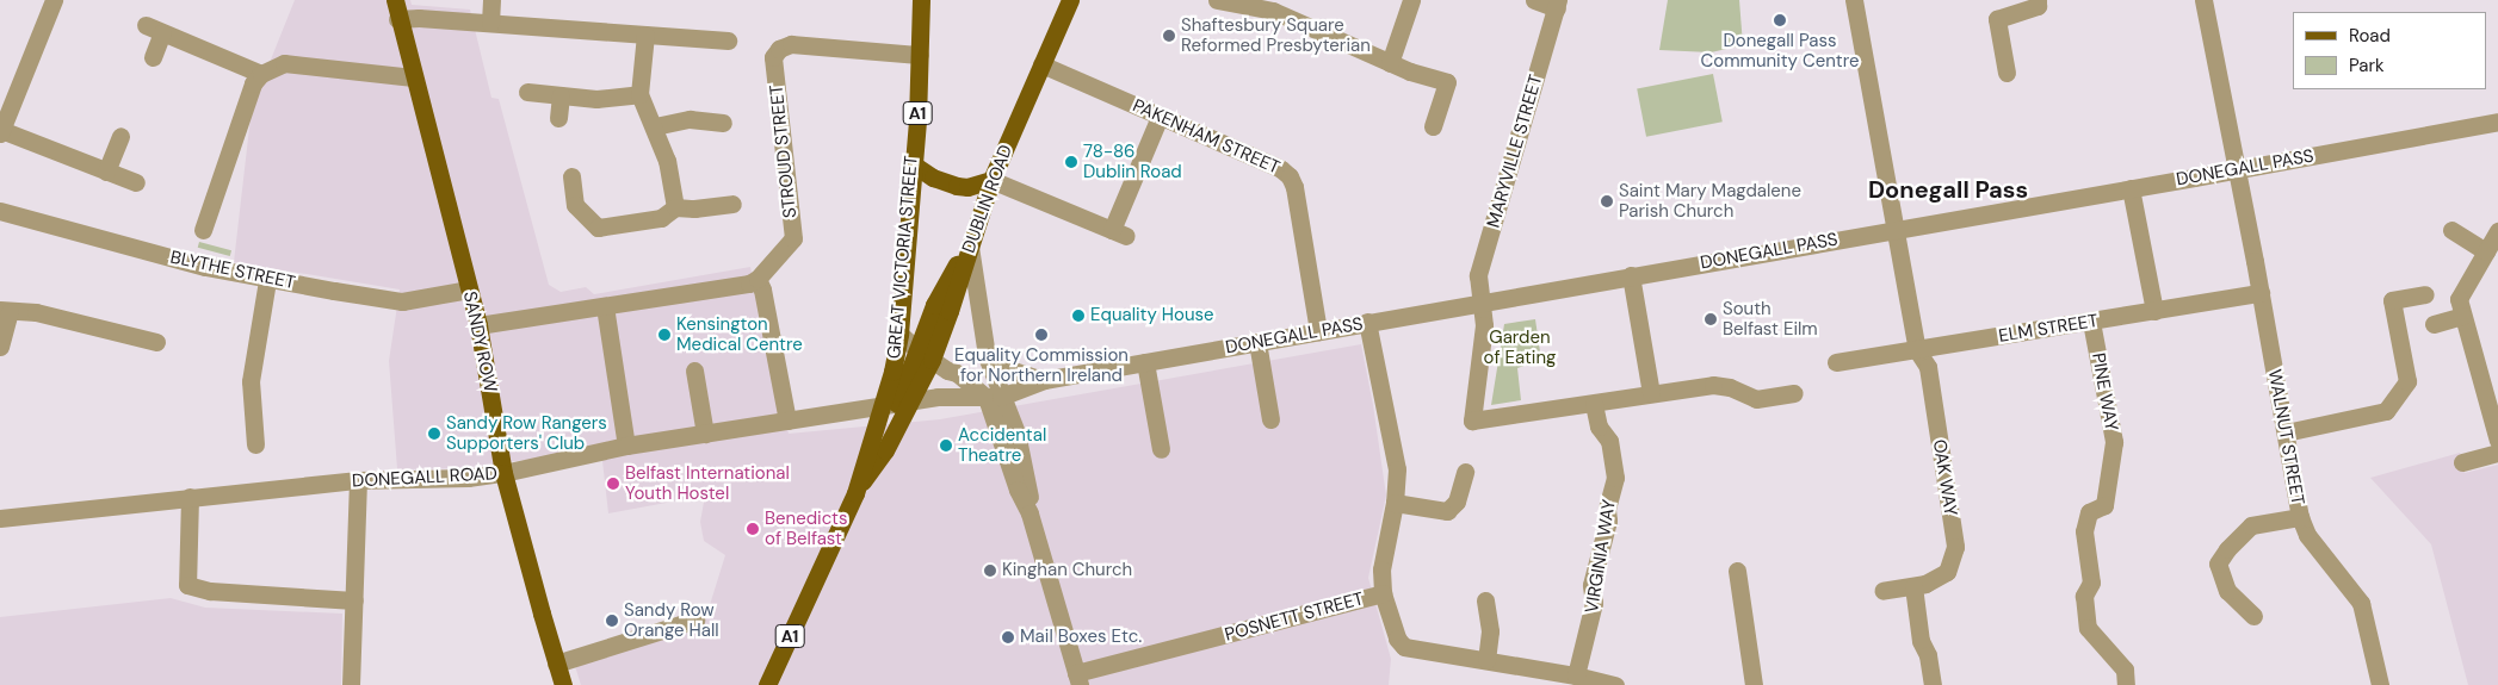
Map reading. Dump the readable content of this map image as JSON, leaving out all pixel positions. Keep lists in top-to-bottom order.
{
  "streets": {
    "main road": [
      "A1",
      "DUBLIN ROAD",
      "GREAT VICTORIA STREET",
      "SANDY ROW"
    ],
    "street": [
      "PAKENHAM STREET",
      "STROUD STREET",
      "MARYVILLE STREET",
      "DONEGALL PASS",
      "BLYTHE STREET",
      "ELM STREET",
      "PINE WAY",
      "WALNUT STREET",
      "DONEGALL ROAD",
      "OAK WAY",
      "VIRGINIA WAY",
      "POSNETT STREET"
    ]
  },
  "crossings": [
    ["A1", "DUBLIN ROAD"],
    ["A1", "GREAT VICTORIA STREET"],
    ["A1", "DONEGALL ROAD"],
    ["PAKENHAM STREET", "DONEGALL PASS"],
    ["PAKENHAM STREET", "DUBLIN ROAD"],
    ["STROUD STREET", "GREAT VICTORIA STREET"],
    ["MARYVILLE STREET", "DONEGALL PASS"],
    ["MARYVILLE STREET", "VIRGINIA WAY"],
    ["DONEGALL PASS", "WALNUT STREET"],
    ["DONEGALL PASS", "DONEGALL ROAD"],
    ["DONEGALL PASS", "OAK WAY"],
    ["DONEGALL PASS", "POSNETT STREET"],
    ["DUBLIN ROAD", "GREAT VICTORIA STREET"],
    ["DUBLIN ROAD", "DONEGALL ROAD"],
    ["GREAT VICTORIA STREET", "DONEGALL ROAD"],
    ["BLYTHE STREET", "SANDY ROW"],
    ["ELM STREET", "PINE WAY"],
    ["ELM STREET", "WALNUT STREET"],
    ["ELM STREET", "OAK WAY"],
    ["SANDY ROW", "DONEGALL ROAD"]
  ],
  "districts": ["Donegall Pass"],
  "parks": ["Garden of Eating"],
  "places": [
    "Donegall Pass Community Centre",
    "Shaftesbury Square Reformed Presbyterian",
    "78-86 Dublin Road",
    "Saint Mary Magdalene Parish Church",
    "Equality House",
    "South Belfast Eilm",
    "Kensington Medical Centre",
    "Equality Commission for Northern Ireland",
    "Sandy Row Rangers Supporters' Club",
    "Accidental Theatre",
    "Belfast International Youth Hostel",
    "Benedicts of Belfast",
    "Kinghan Church",
    "Sandy Row Orange Hall",
    "Mail Boxes Etc."
  ],
  "legend": ["Road", "Park"]
}
